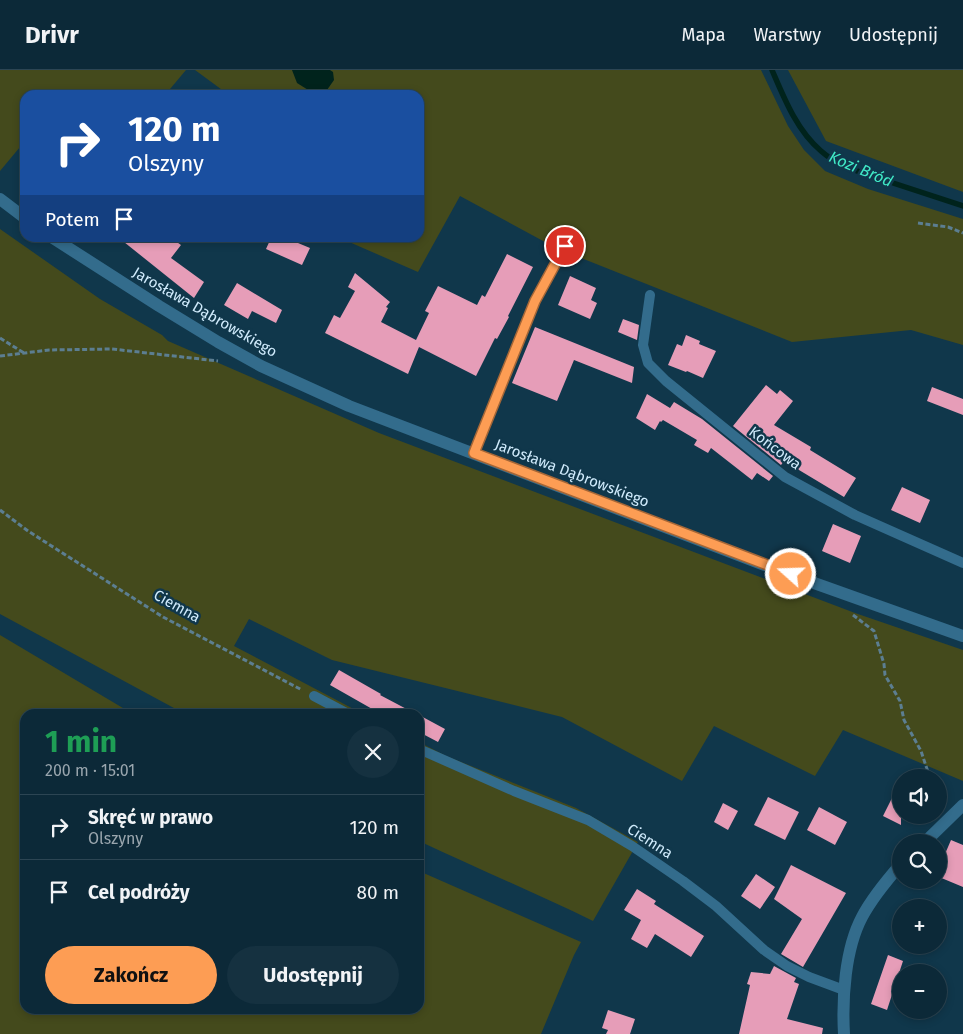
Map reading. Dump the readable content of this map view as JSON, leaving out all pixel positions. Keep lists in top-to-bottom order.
{
  "streets": {
    "street": ["Jarosława Dąbrowskiego"],
    "lane": ["Końcowa", "Ciemna"]
  },
  "water": ["Kozi Bród"],
  "page": {
    "header": "Drivr",
    "nav": ["Mapa", "Warstwy", "Udostępnij"],
    "turn": ["120 m", "Olszyny"],
    "then": "Potem",
    "heading": ["1 min", "200 m · 15:01"],
    "map_buttons": ["+", "−"],
    "list": [
      {
        "name": "Skręć w prawo",
        "note": "Olszyny",
        "value": "120 m"
      },
      {
        "name": "Cel podróży",
        "value": "80 m"
      }
    ],
    "buttons": ["Zakończ", "Udostępnij"]
  }
}
